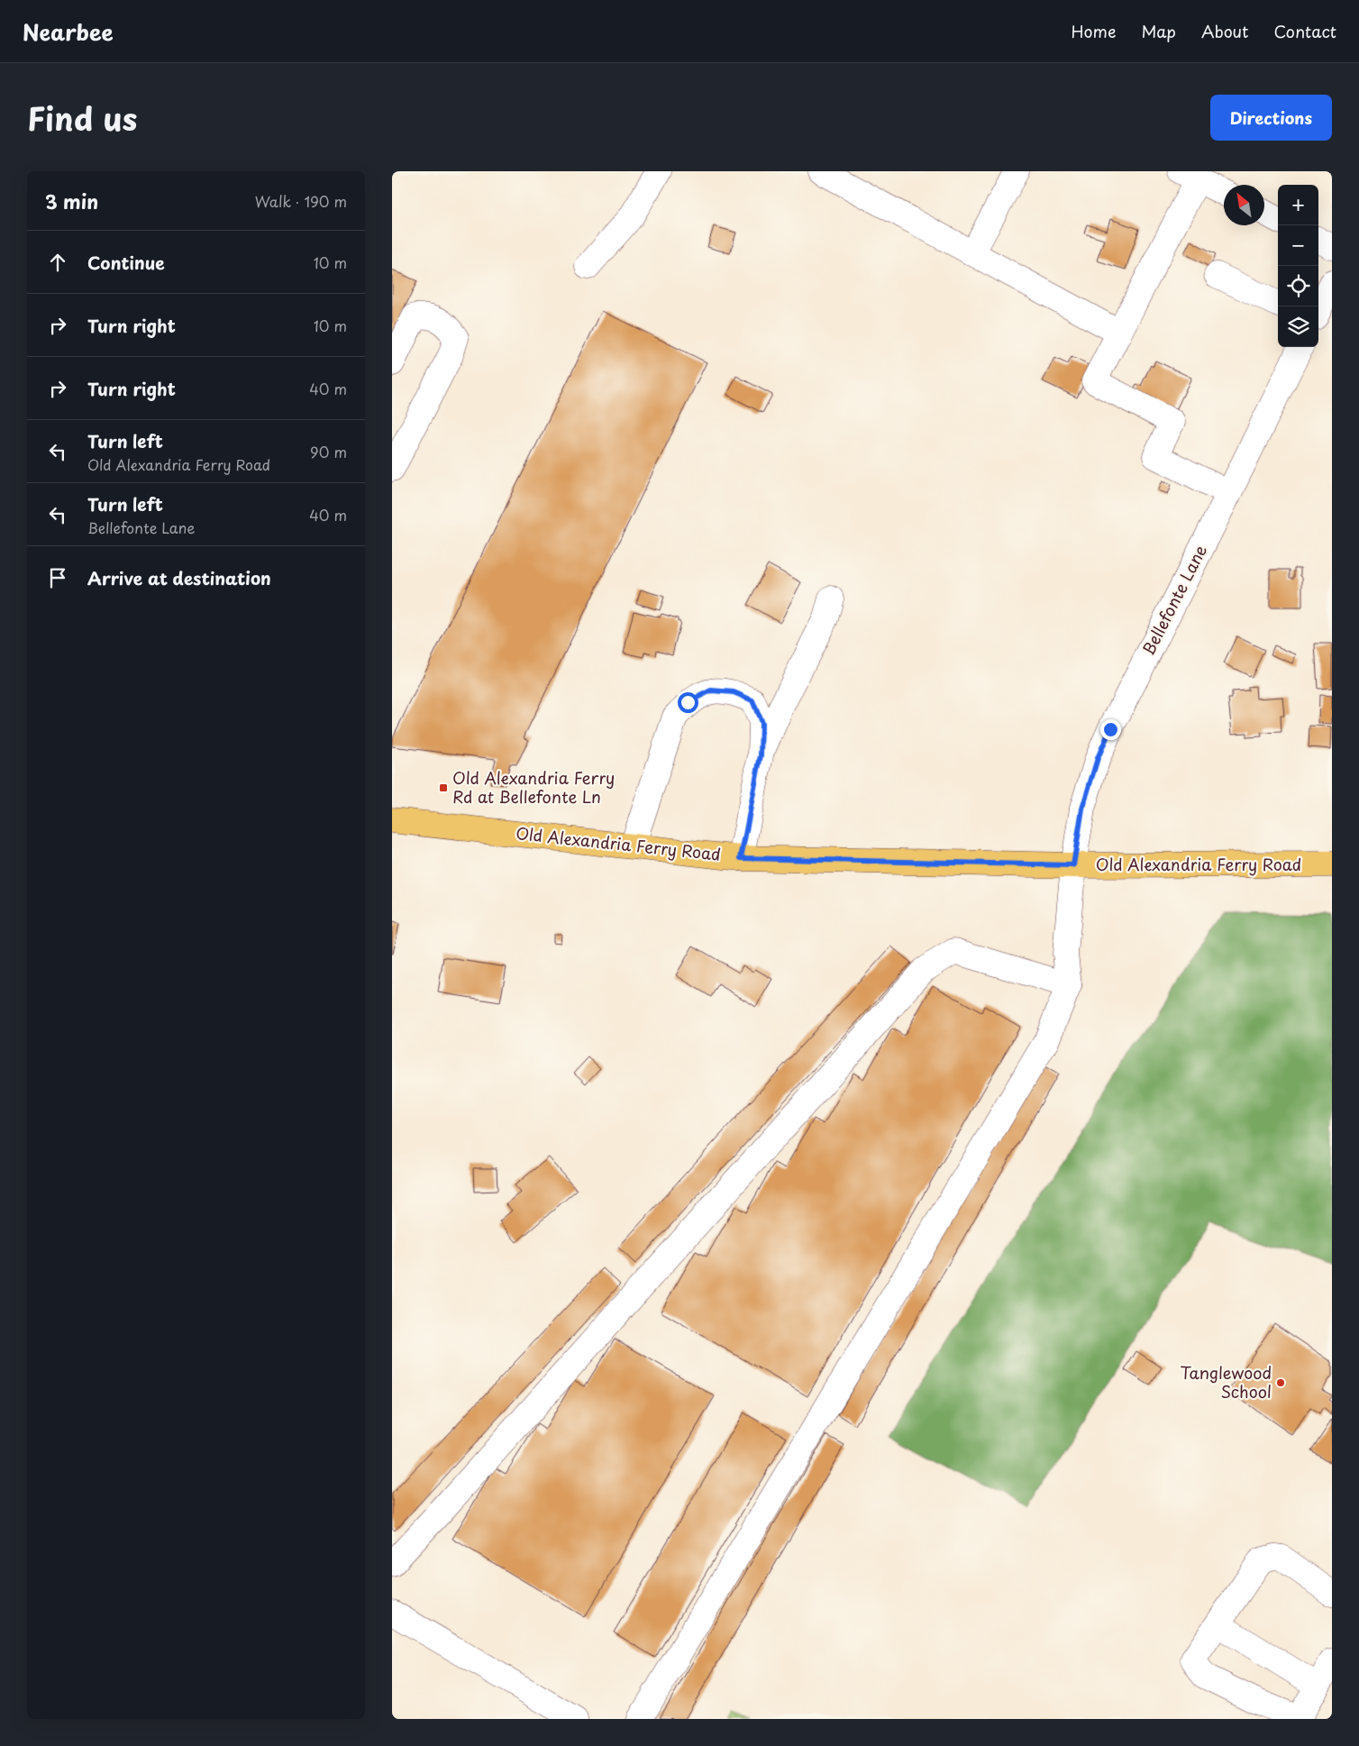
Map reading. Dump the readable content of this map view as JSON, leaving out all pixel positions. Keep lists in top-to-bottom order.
{
  "streets": {
    "main road": ["Old Alexandria Ferry Road"],
    "street": ["Bellefonte Lane"]
  },
  "crossings": [
    ["Bellefonte Lane", "Old Alexandria Ferry Road"]
  ],
  "places": {
    "transit": ["Old Alexandria Ferry Rd at Bellefonte Ln"],
    "other": ["Tanglewood School"]
  },
  "north": "top left",
  "page": {
    "header": "Nearbee",
    "nav": [
      "Home",
      "Map",
      "About",
      "Contact"
    ],
    "title": "Find us",
    "buttons": "Directions",
    "heading": ["3 min", "Walk · 190 m"],
    "map_buttons": ["+", "−"],
    "list": [
      ["Continue", "10 m"],
      ["Turn right", "10 m"],
      ["Turn right", "40 m"],
      ["Turn left", "Old Alexandria Ferry Road", "90 m"],
      ["Turn left", "Bellefonte Lane", "40 m"],
      "Arrive at destination"
    ]
  }
}
